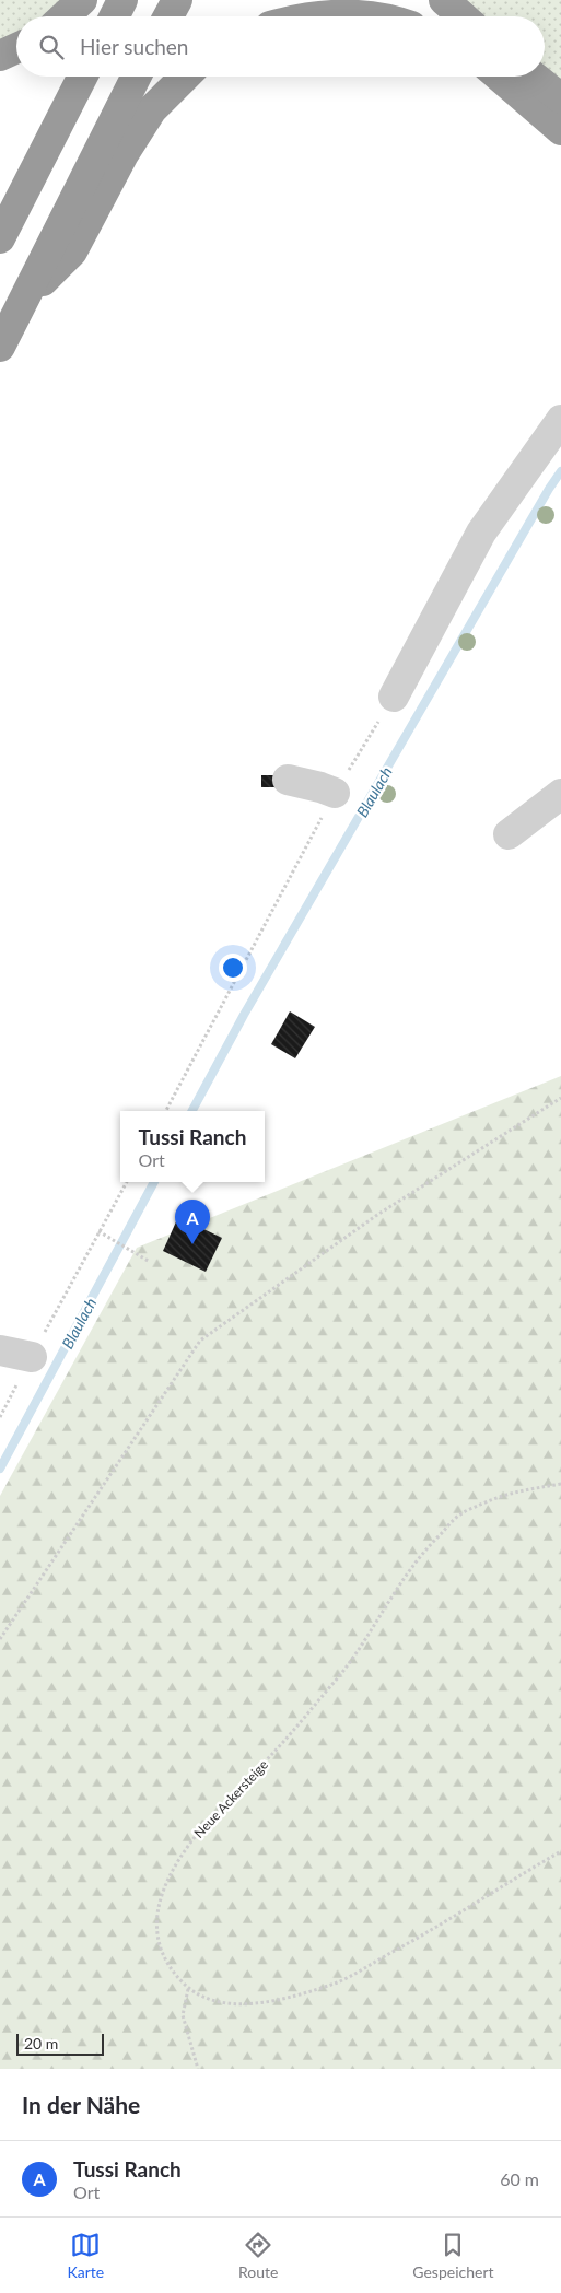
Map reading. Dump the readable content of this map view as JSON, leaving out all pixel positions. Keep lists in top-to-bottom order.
{
  "streets": {
    "path": ["Neue Ackersteige"]
  },
  "water": ["Blaulach"],
  "scale_bar": "20 m",
  "page": {
    "search": "Hier suchen",
    "popup": ["Tussi Ranch", "Ort"],
    "pins": "A",
    "scale": "20 m",
    "heading": "In der Nähe",
    "list": [
      {
        "mark": "A",
        "name": "Tussi Ranch",
        "note": "Ort",
        "value": "60 m"
      }
    ],
    "nav": ["Karte", "Route", "Gespeichert"]
  }
}
